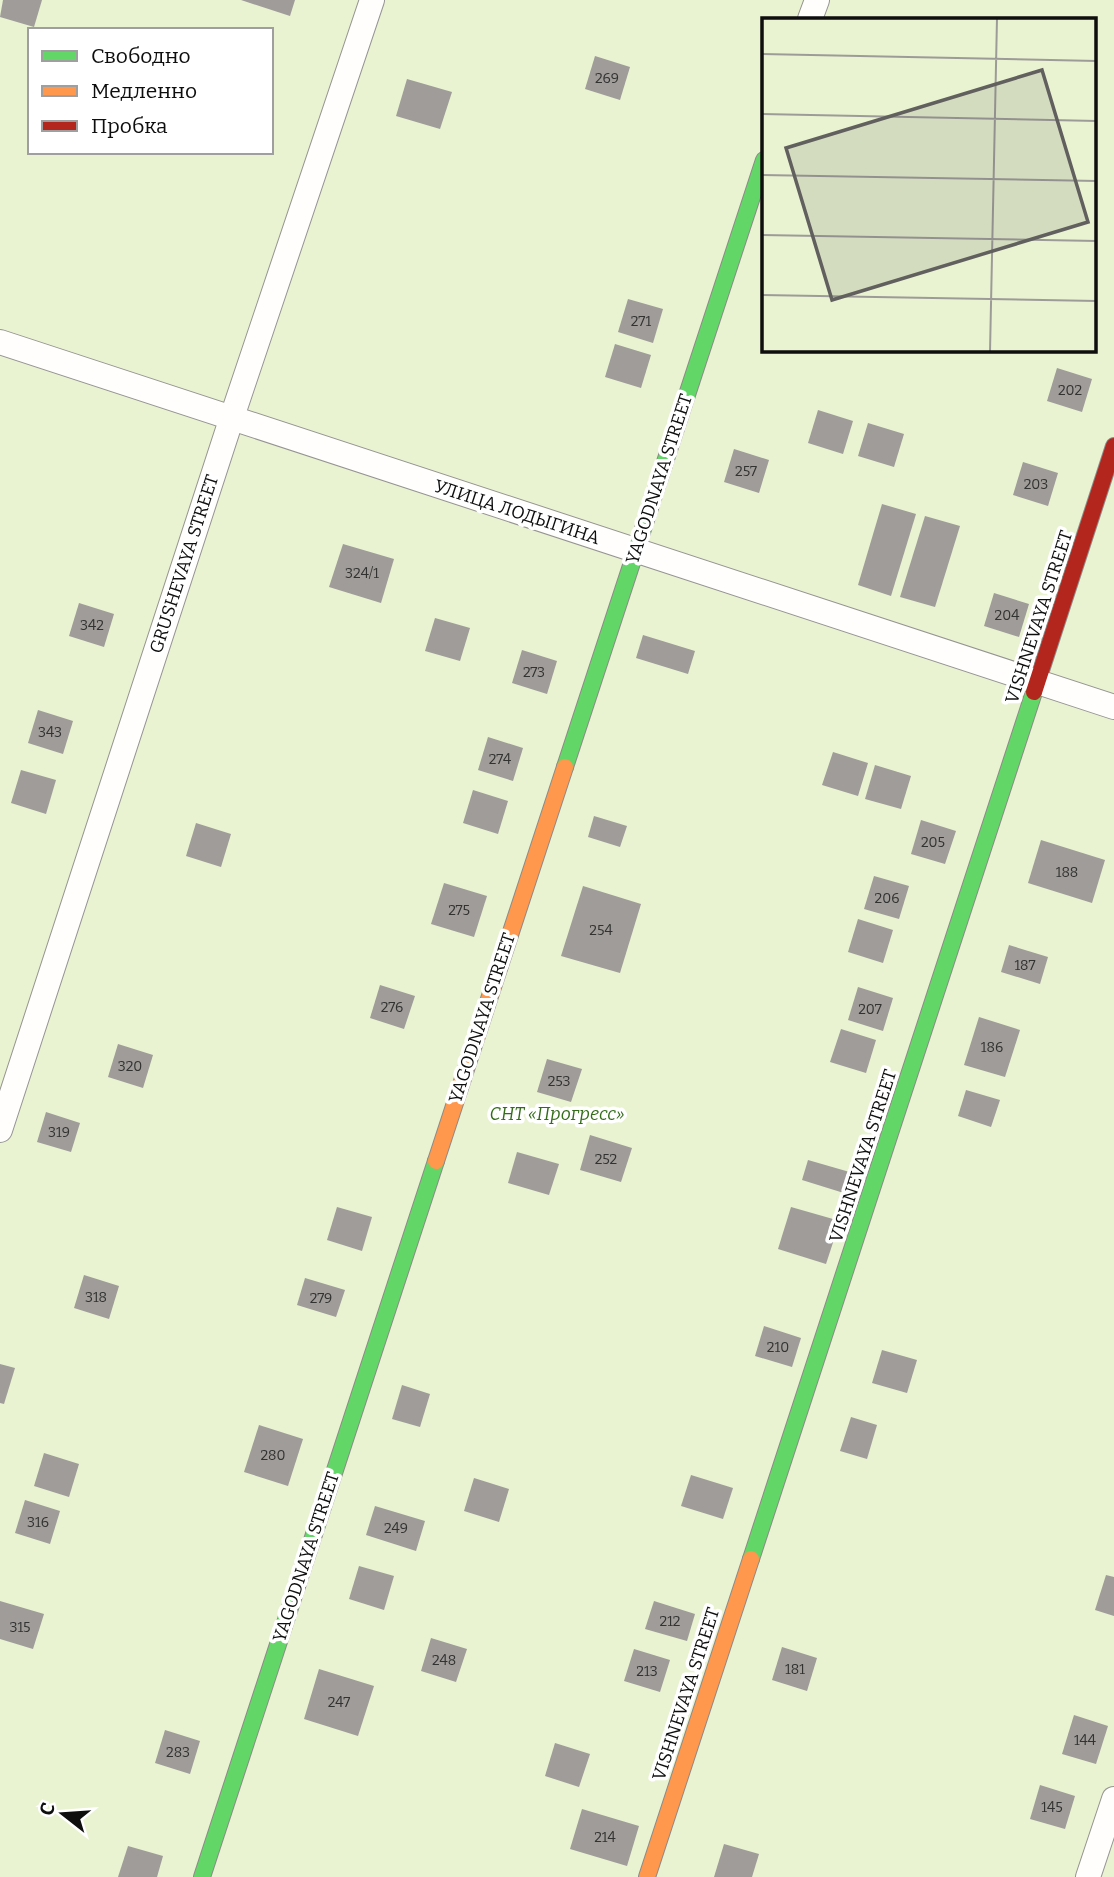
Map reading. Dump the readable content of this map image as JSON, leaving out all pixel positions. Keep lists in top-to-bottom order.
{
  "streets": {
    "street": [
      "YAGODNAYA STREET",
      "УЛИЦА ЛОДЫГИНА",
      "GRUSHEVAYA STREET",
      "VISHNEVAYA STREET"
    ]
  },
  "crossings": [
    ["YAGODNAYA STREET", "УЛИЦА ЛОДЫГИНА"],
    ["УЛИЦА ЛОДЫГИНА", "GRUSHEVAYA STREET"],
    ["УЛИЦА ЛОДЫГИНА", "VISHNEVAYA STREET"]
  ],
  "parks": ["СНТ «Прогресс»"],
  "house_numbers": [
    "269",
    "271",
    "202",
    "257",
    "203",
    "324/1",
    "204",
    "342",
    "273",
    "343",
    "274",
    "205",
    "188",
    "206",
    "275",
    "254",
    "187",
    "276",
    "207",
    "186",
    "320",
    "253",
    "319",
    "252",
    "318",
    "279",
    "210",
    "280",
    "316",
    "249",
    "212",
    "315",
    "248",
    "181",
    "213",
    "247",
    "144",
    "283",
    "145",
    "214"
  ],
  "legend": ["Свободно", "Медленно", "Пробка"],
  "north": "left"
}
